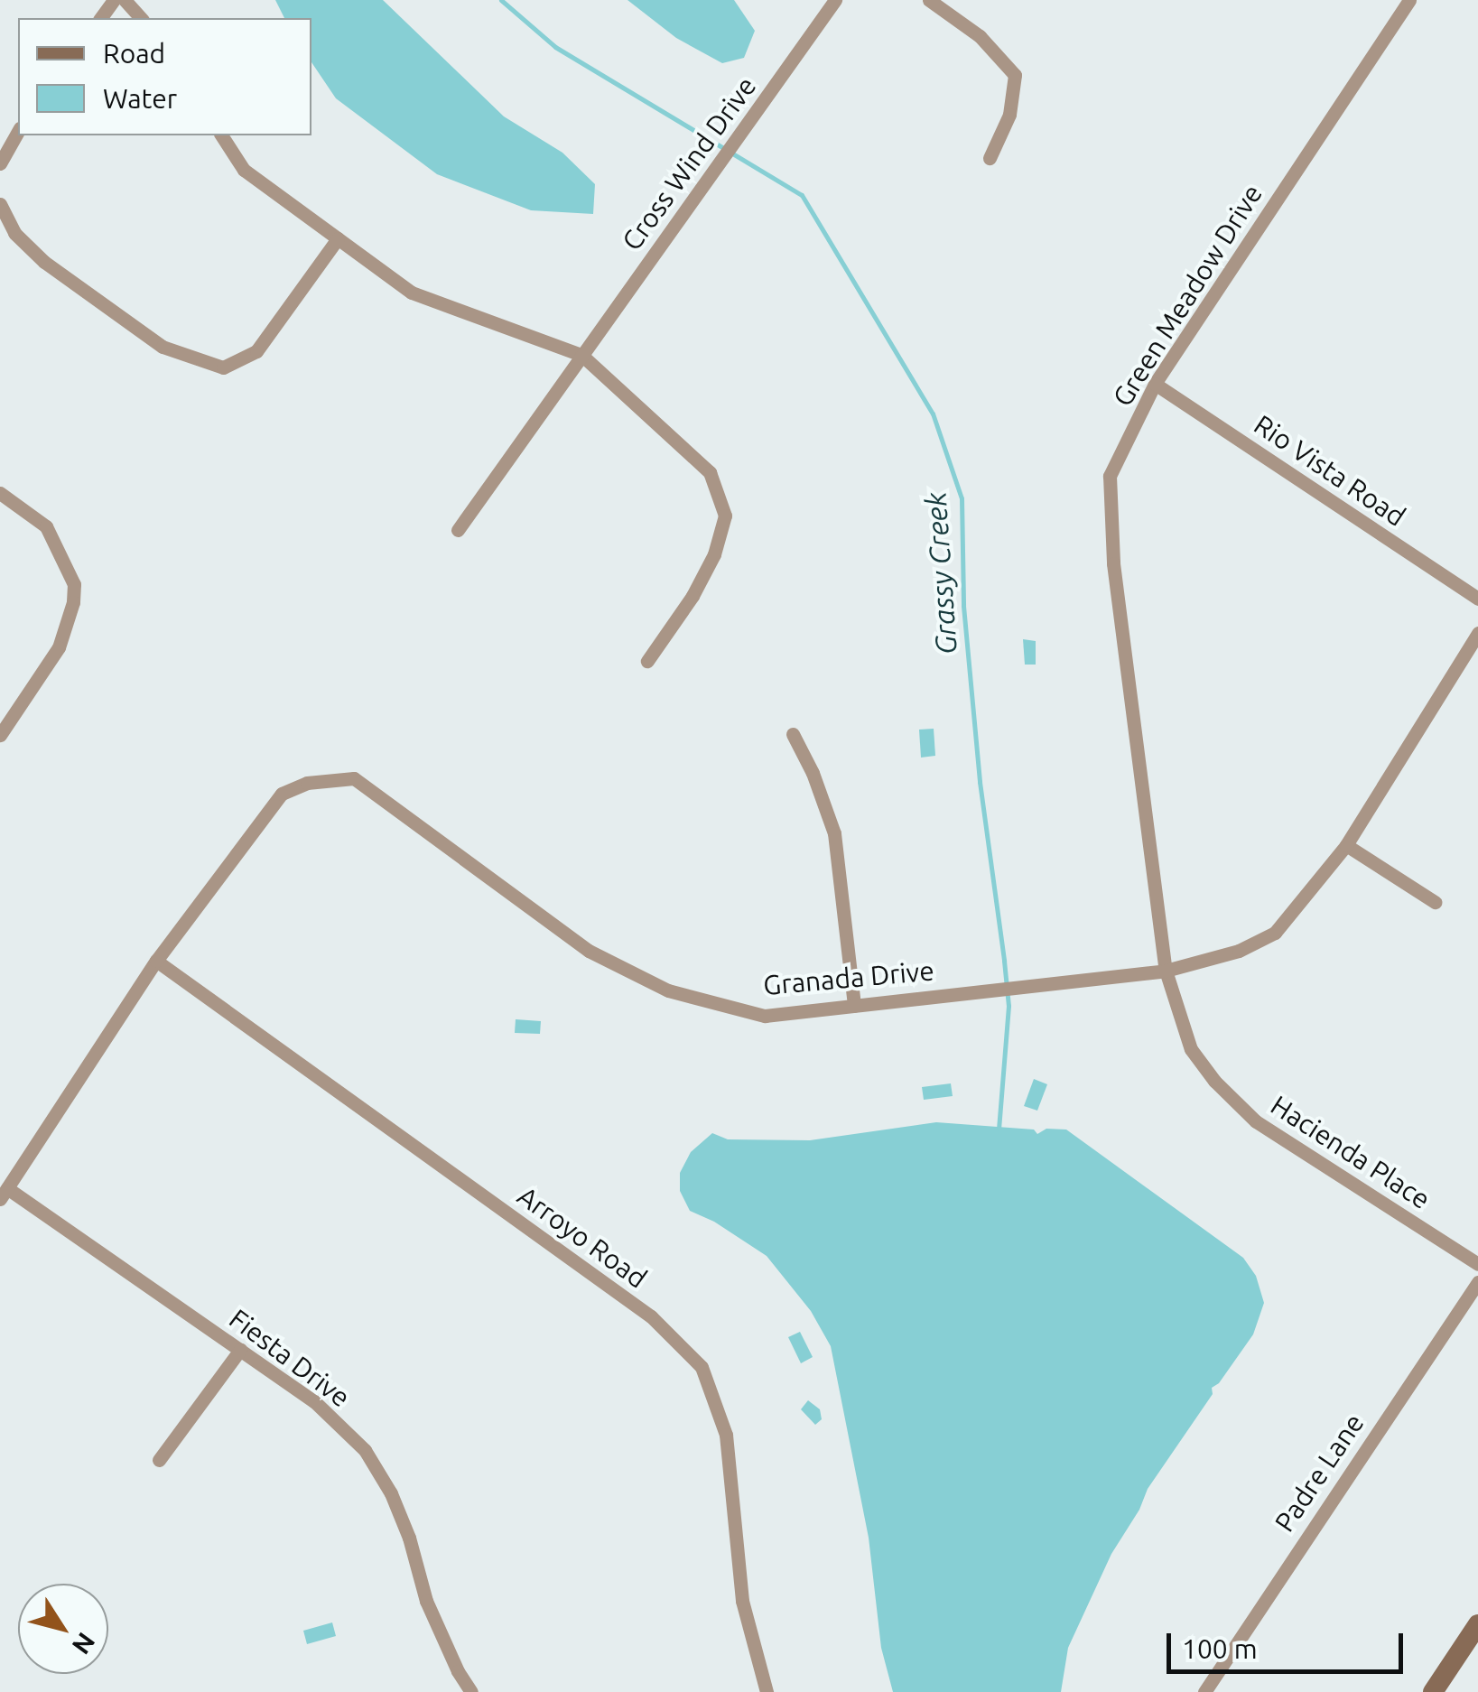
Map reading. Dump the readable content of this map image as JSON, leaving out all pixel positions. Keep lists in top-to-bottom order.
{
  "streets": {
    "street": [
      "Cross Wind Drive",
      "Green Meadow Drive",
      "Rio Vista Road",
      "Granada Drive",
      "Hacienda Place",
      "Arroyo Road",
      "Fiesta Drive",
      "Padre Lane"
    ]
  },
  "crossings": [
    ["Green Meadow Drive", "Rio Vista Road"],
    ["Green Meadow Drive", "Granada Drive"],
    ["Green Meadow Drive", "Hacienda Place"],
    ["Granada Drive", "Hacienda Place"],
    ["Granada Drive", "Arroyo Road"],
    ["Granada Drive", "Fiesta Drive"]
  ],
  "water": ["Grassy Creek"],
  "legend": ["Road", "Water"],
  "scale_bar": "100 m",
  "north": "bottom right"
}
